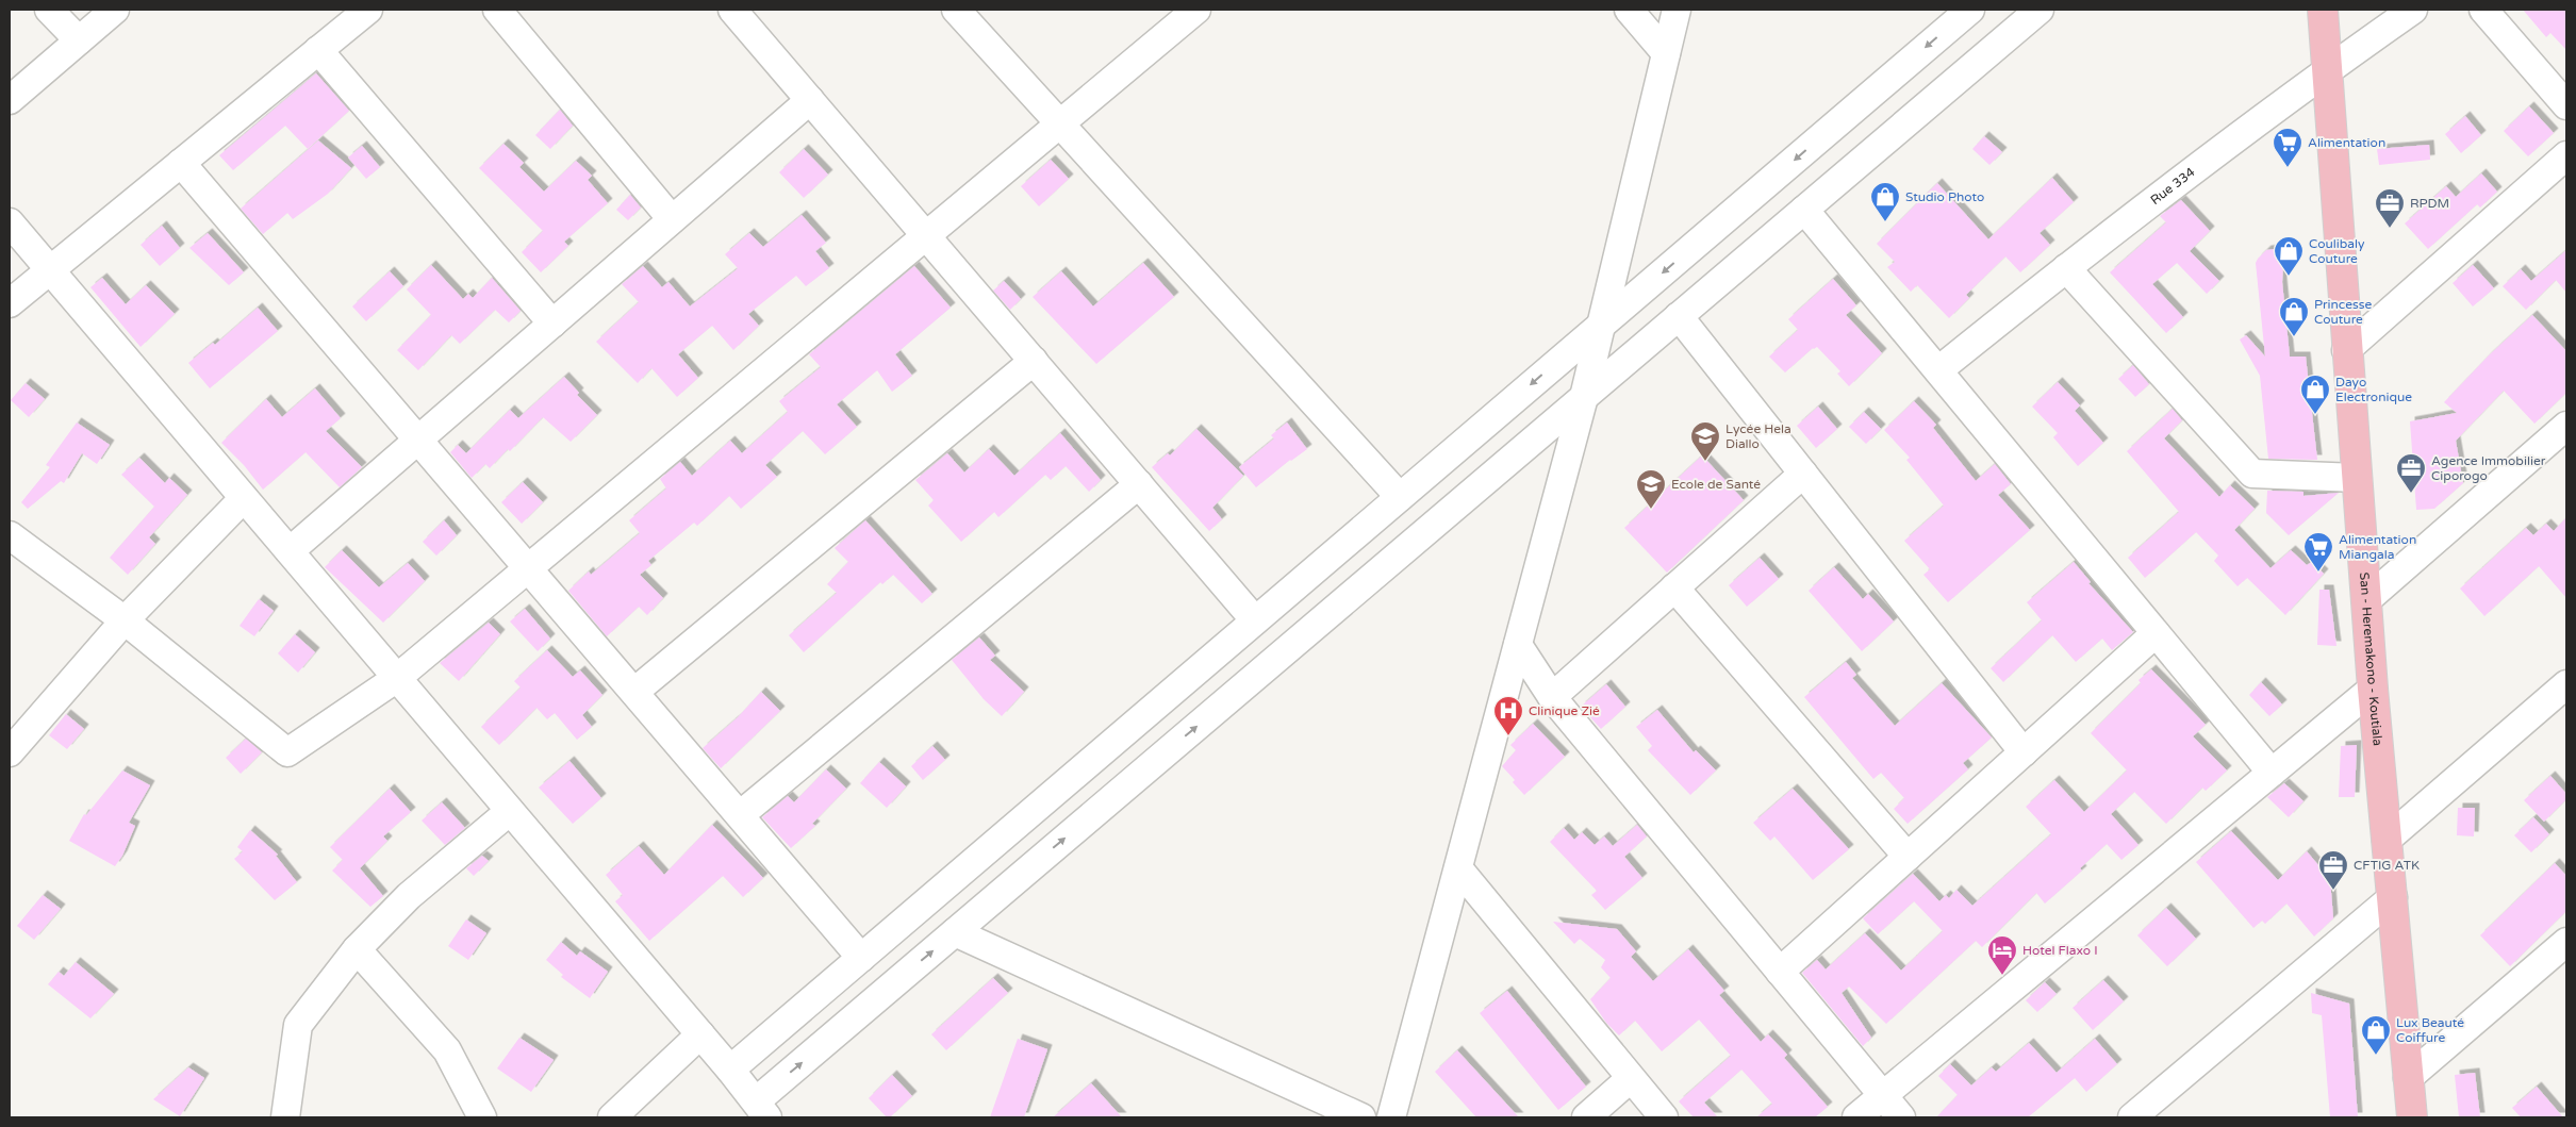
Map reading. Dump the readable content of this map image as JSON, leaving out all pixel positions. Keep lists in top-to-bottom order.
{
  "streets": {
    "main road": ["San - Heremakono - Koutiala"],
    "street": ["Rue 334"]
  },
  "crossings": [
    ["Rue 334", "San - Heremakono - Koutiala"]
  ],
  "places": {
    "supermarket": ["Alimentation", "Alimentation Miangala"],
    "shop": [
      "Studio Photo",
      "Coulibaly Couture",
      "Princesse Couture",
      "Dayo Electronique",
      "Lux Beauté Coiffure"
    ],
    "office": ["RPDM", "Agence Immobilier Ciporogo", "CFTIG ATK"],
    "school or university": ["Lycée Hela Diallo", "Ecole de Santé"],
    "hospital": ["Clinique Zié"],
    "hotel": ["Hotel Flaxo I"]
  }
}
